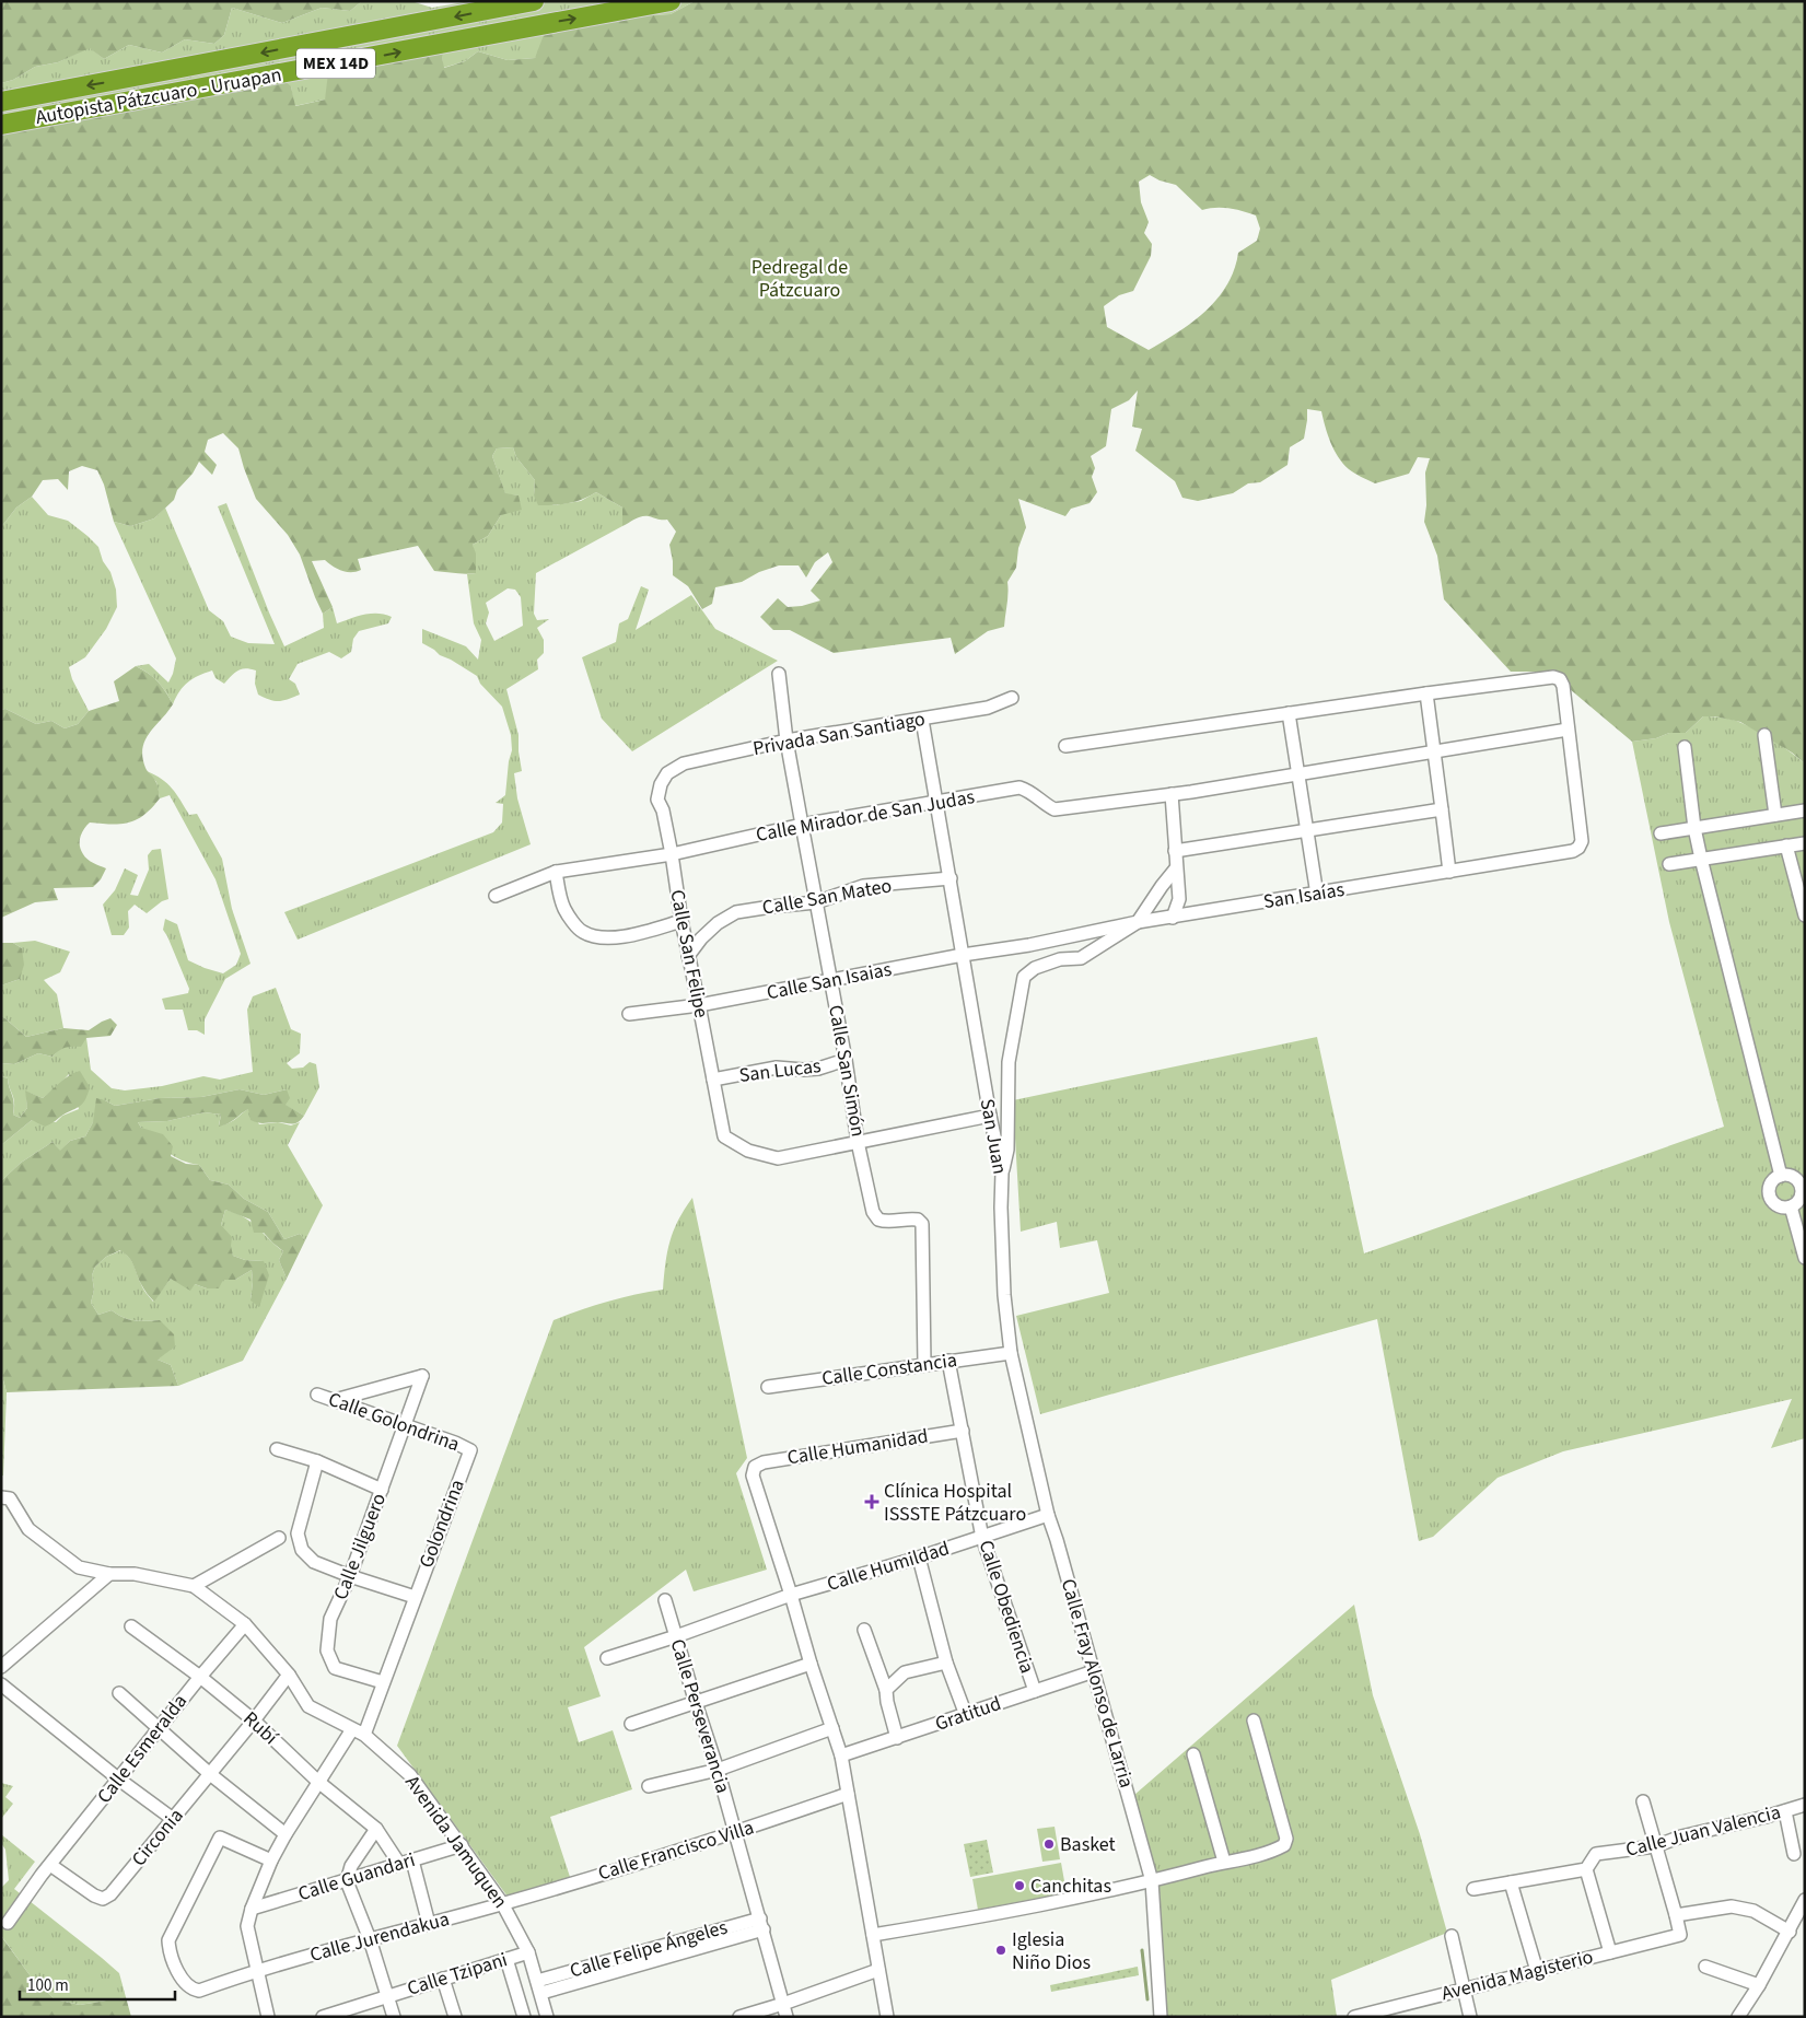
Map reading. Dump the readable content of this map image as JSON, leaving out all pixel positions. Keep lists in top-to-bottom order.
{
  "streets": {
    "highway": ["MEX 14D", "Autopista Pátzcuaro - Uruapan"],
    "street": [
      "Privada San Santiago",
      "Calle Mirador de San Judas",
      "San Isaías",
      "Calle San Mateo",
      "Calle San Felipe",
      "Calle San Isaias",
      "San Lucas",
      "Calle San Simón",
      "San Juan",
      "Calle Constancia",
      "Calle Golondrina",
      "Calle Humanidad",
      "Golondrina",
      "Calle Jilguero",
      "Calle Humildad",
      "Calle Obediencia",
      "Calle Fray Alonso de Larria",
      "Gratitud",
      "Calle Perseverancia",
      "Rubí",
      "Calle Esmeralda",
      "Calle Juan Valencia",
      "Circonia",
      "Avenida Jamuquen",
      "Calle Francisco Villa",
      "Calle Guandari",
      "Calle Jurendakua",
      "Calle Felipe Ángeles",
      "Calle Tzipani",
      "Avenida Magisterio"
    ]
  },
  "crossings": [
    ["Privada San Santiago", "Calle San Felipe"],
    ["Privada San Santiago", "Calle San Simón"],
    ["Privada San Santiago", "San Juan"],
    ["Calle Mirador de San Judas", "Calle San Felipe"],
    ["Calle Mirador de San Judas", "Calle San Simón"],
    ["Calle Mirador de San Judas", "San Juan"],
    ["San Isaías", "Calle San Isaias"],
    ["Calle San Mateo", "Calle San Felipe"],
    ["Calle San Mateo", "Calle San Simón"],
    ["Calle San Mateo", "San Juan"],
    ["Calle San Felipe", "Calle San Isaias"],
    ["Calle San Felipe", "San Lucas"],
    ["Calle San Felipe", "Calle San Simón"],
    ["Calle San Isaias", "Calle San Simón"],
    ["Calle San Isaias", "San Juan"],
    ["San Lucas", "Calle San Simón"],
    ["Calle San Simón", "Calle Constancia"],
    ["San Juan", "Calle Constancia"],
    ["San Juan", "Calle Fray Alonso de Larria"],
    ["Calle Constancia", "Calle Obediencia"],
    ["Calle Constancia", "Calle Fray Alonso de Larria"],
    ["Calle Golondrina", "Golondrina"],
    ["Calle Golondrina", "Calle Jilguero"],
    ["Calle Humanidad", "Calle Humildad"],
    ["Calle Humanidad", "Calle Obediencia"],
    ["Golondrina", "Calle Jilguero"],
    ["Golondrina", "Avenida Jamuquen"],
    ["Calle Humildad", "Calle Obediencia"],
    ["Calle Humildad", "Calle Fray Alonso de Larria"],
    ["Calle Humildad", "Calle Perseverancia"],
    ["Calle Obediencia", "Gratitud"],
    ["Calle Fray Alonso de Larria", "Gratitud"],
    ["Calle Perseverancia", "Calle Francisco Villa"],
    ["Calle Perseverancia", "Calle Felipe Ángeles"],
    ["Rubí", "Calle Esmeralda"],
    ["Rubí", "Circonia"],
    ["Rubí", "Calle Guandari"],
    ["Calle Esmeralda", "Circonia"],
    ["Calle Esmeralda", "Avenida Jamuquen"],
    ["Circonia", "Avenida Jamuquen"],
    ["Avenida Jamuquen", "Calle Francisco Villa"],
    ["Avenida Jamuquen", "Calle Guandari"],
    ["Avenida Jamuquen", "Calle Jurendakua"],
    ["Avenida Jamuquen", "Calle Felipe Ángeles"],
    ["Avenida Jamuquen", "Calle Tzipani"],
    ["Calle Francisco Villa", "Calle Jurendakua"]
  ],
  "parks": ["Pedregal de Pátzcuaro"],
  "places": {
    "health": ["Clínica Hospital ISSSTE Pátzcuaro"],
    "other": ["Basket", "Canchitas", "Iglesia Niño Dios"]
  },
  "scale_bar": "100 m"
}
